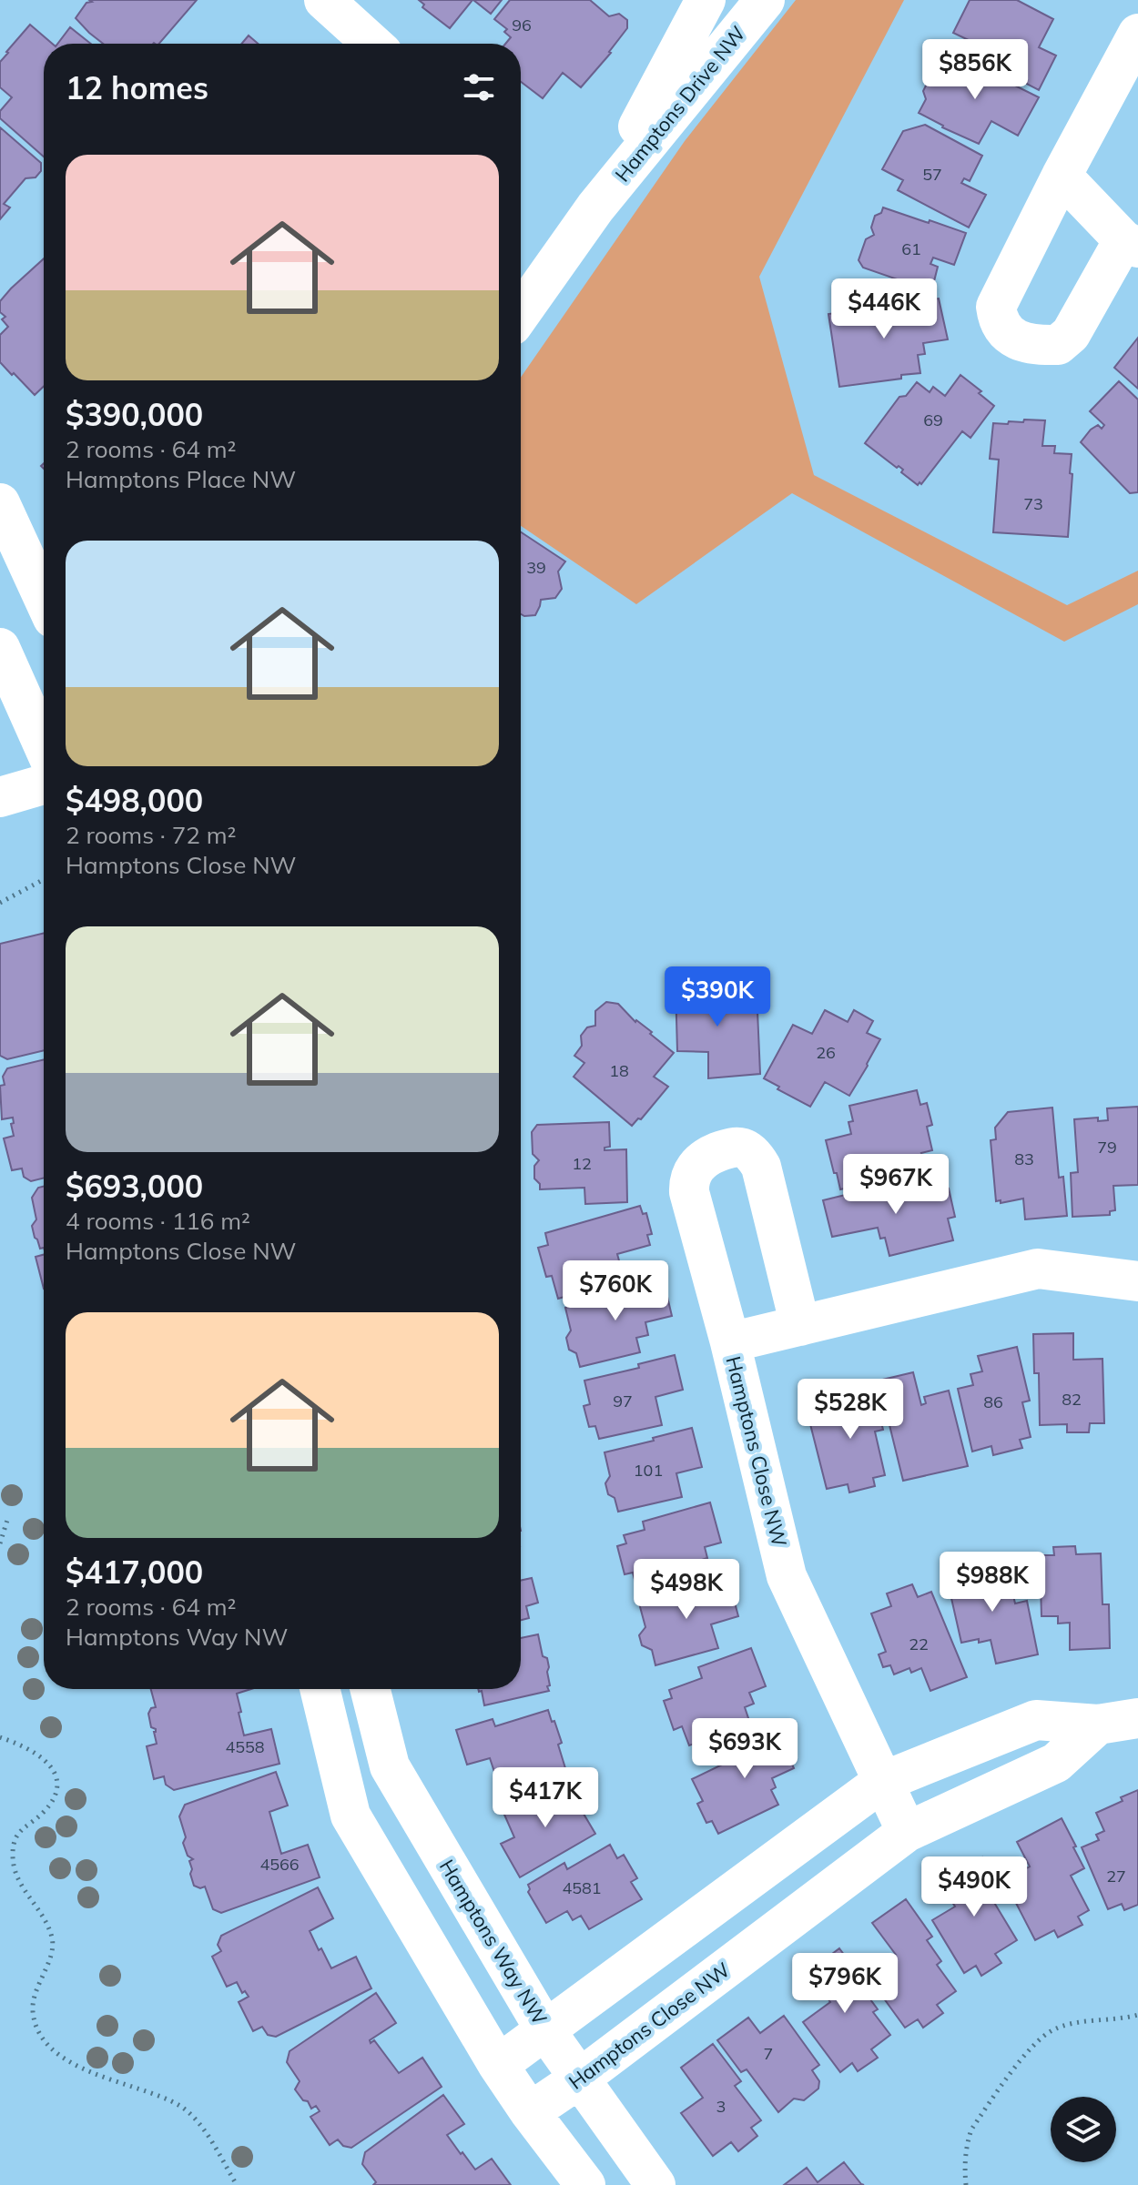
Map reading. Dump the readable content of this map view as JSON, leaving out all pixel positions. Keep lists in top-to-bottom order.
{
  "streets": {
    "street": ["Hamptons Drive NW", "Hamptons Close NW", "Hamptons Way NW"]
  },
  "crossings": [
    ["Hamptons Close NW", "Hamptons Way NW"]
  ],
  "house_numbers": [
    "96",
    "57",
    "61",
    "69",
    "73",
    "39",
    "26",
    "18",
    "79",
    "83",
    "12",
    "82",
    "97",
    "86",
    "101",
    "22",
    "4558",
    "4566",
    "27",
    "4581",
    "7",
    "3"
  ],
  "page": {
    "price": [
      "$856K",
      "$446K",
      "$390K",
      "$967K",
      "$760K",
      "$528K",
      "$988K",
      "$498K",
      "$693K",
      "$417K",
      "$490K",
      "$796K"
    ],
    "heading": "12 homes",
    "list": [
      {
        "name": "$390,000",
        "note": "2 rooms · 64 m² · Hamptons Place NW"
      },
      {
        "name": "$498,000",
        "note": "2 rooms · 72 m² · Hamptons Close NW"
      },
      {
        "name": "$693,000",
        "note": "4 rooms · 116 m² · Hamptons Close NW"
      },
      {
        "name": "$417,000",
        "note": "2 rooms · 64 m² · Hamptons Way NW"
      }
    ]
  }
}
